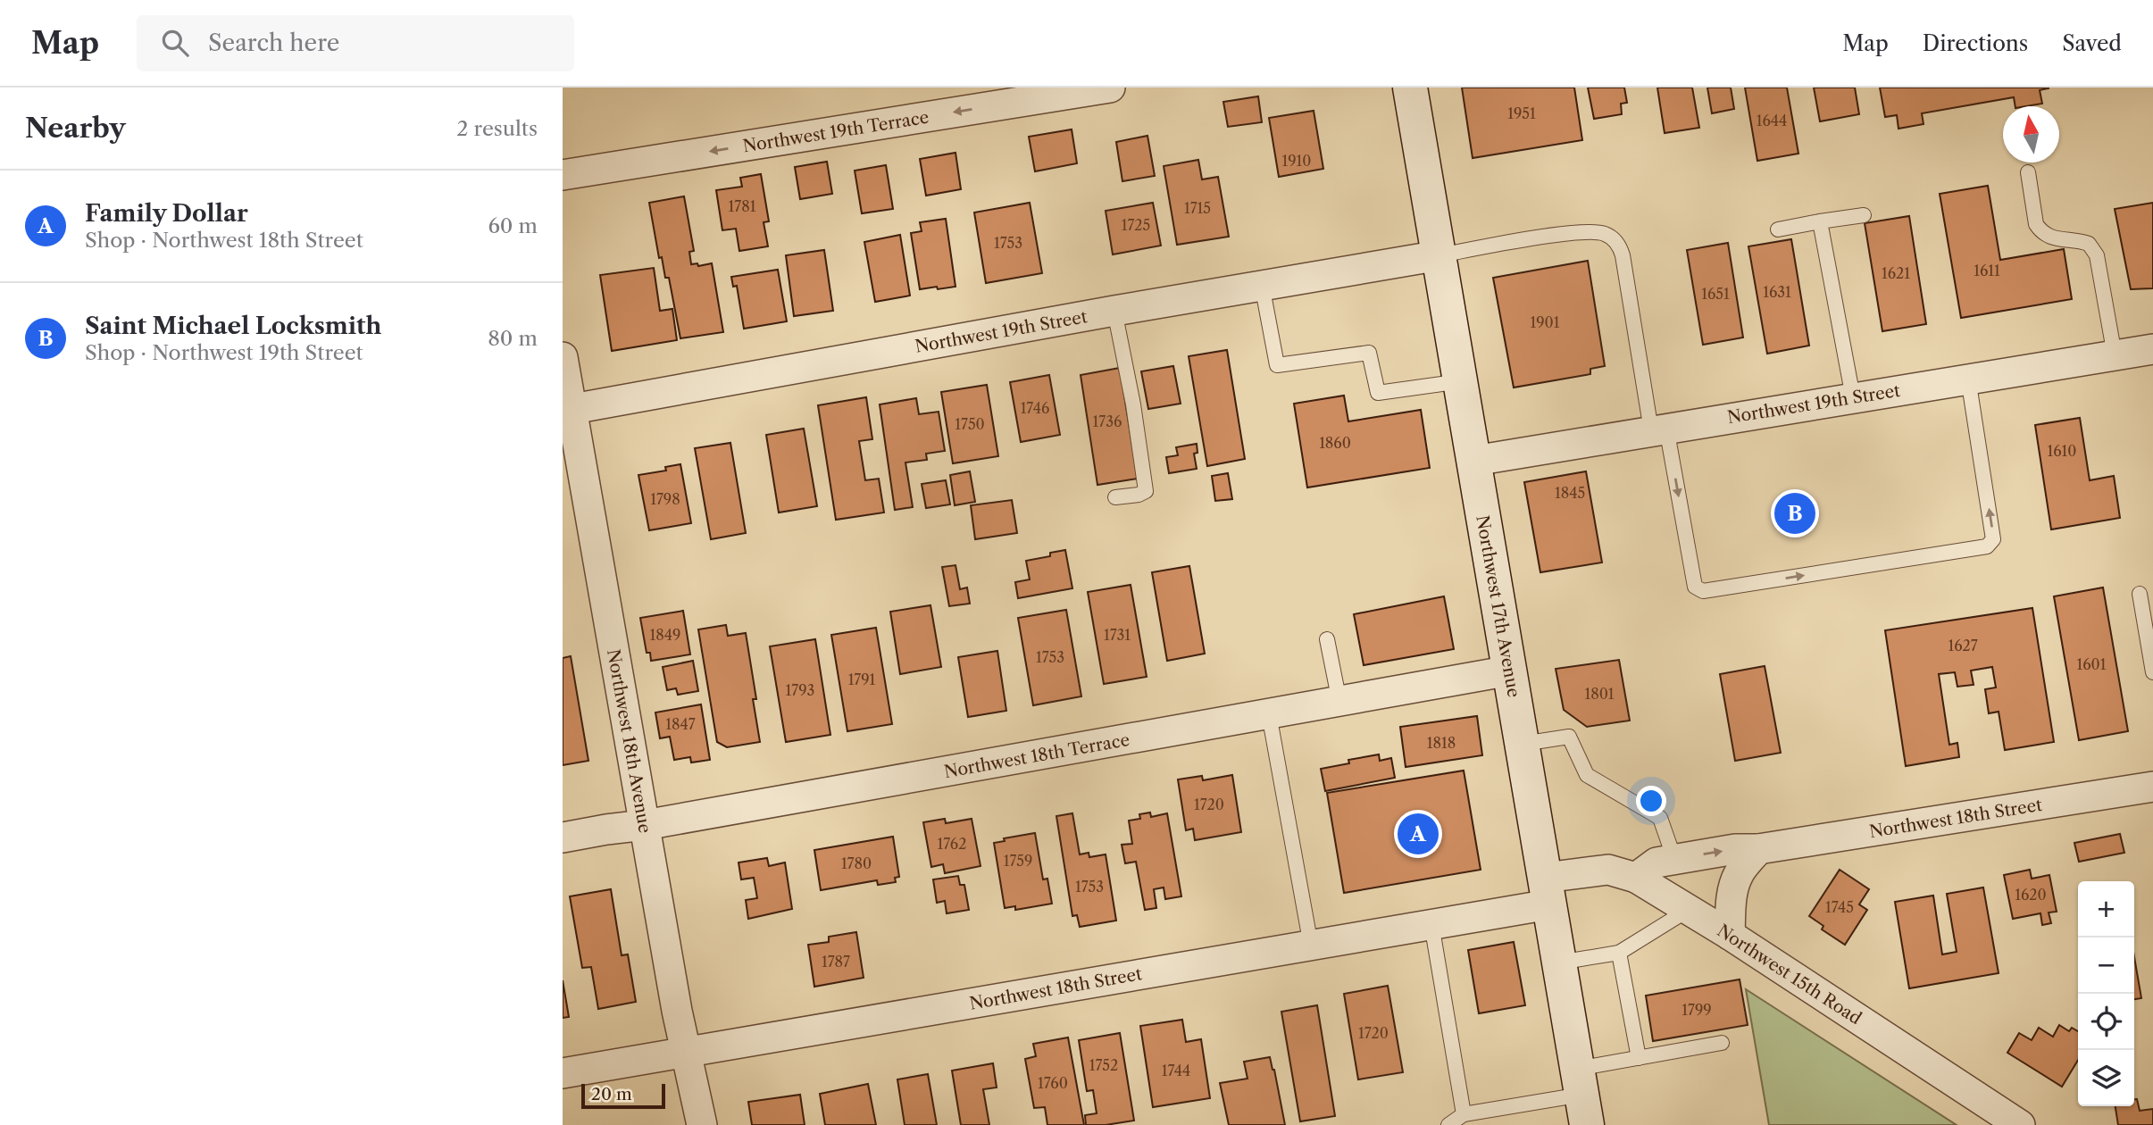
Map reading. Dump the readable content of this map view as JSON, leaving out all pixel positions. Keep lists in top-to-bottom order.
{
  "streets": {
    "main road": ["Northwest 17th Avenue"],
    "street": [
      "Northwest 19th Terrace",
      "Northwest 19th Street",
      "Northwest 18th Avenue",
      "Northwest 18th Terrace",
      "Northwest 18th Street",
      "Northwest 15th Road"
    ]
  },
  "crossings": [
    ["Northwest 19th Street", "Northwest 17th Avenue"],
    ["Northwest 19th Street", "Northwest 18th Avenue"],
    ["Northwest 17th Avenue", "Northwest 18th Terrace"],
    ["Northwest 17th Avenue", "Northwest 18th Street"],
    ["Northwest 17th Avenue", "Northwest 15th Road"],
    ["Northwest 18th Avenue", "Northwest 18th Terrace"],
    ["Northwest 18th Avenue", "Northwest 18th Street"],
    ["Northwest 18th Street", "Northwest 15th Road"]
  ],
  "one_way": ["Northwest 19th Terrace"],
  "house_numbers": [
    "1951",
    "1644",
    "1910",
    "1781",
    "1715",
    "1725",
    "1753",
    "1611",
    "1621",
    "1631",
    "1651",
    "1901",
    "1746",
    "1736",
    "1750",
    "1860",
    "1610",
    "1845",
    "1798",
    "1849",
    "1731",
    "1627",
    "1753",
    "1601",
    "1791",
    "1793",
    "1801",
    "1847",
    "1818",
    "1720",
    "1762",
    "1759",
    "1780",
    "1753",
    "1620",
    "1745",
    "1787",
    "1799",
    "1720",
    "1752",
    "1744",
    "1760"
  ],
  "scale_bar": "20 m",
  "north": "top",
  "page": {
    "header": "Map",
    "search": "Search here",
    "nav": ["Map", "Directions", "Saved"],
    "heading": ["Nearby", "2 results"],
    "list": [
      {
        "mark": "A",
        "name": "Family Dollar",
        "note": "Shop · Northwest 18th Street",
        "value": "60 m"
      },
      {
        "mark": "B",
        "name": "Saint Michael Locksmith",
        "note": "Shop · Northwest 19th Street",
        "value": "80 m"
      }
    ],
    "pins": ["B", "A"],
    "map_buttons": ["+", "−"],
    "scale": "20 m"
  }
}
